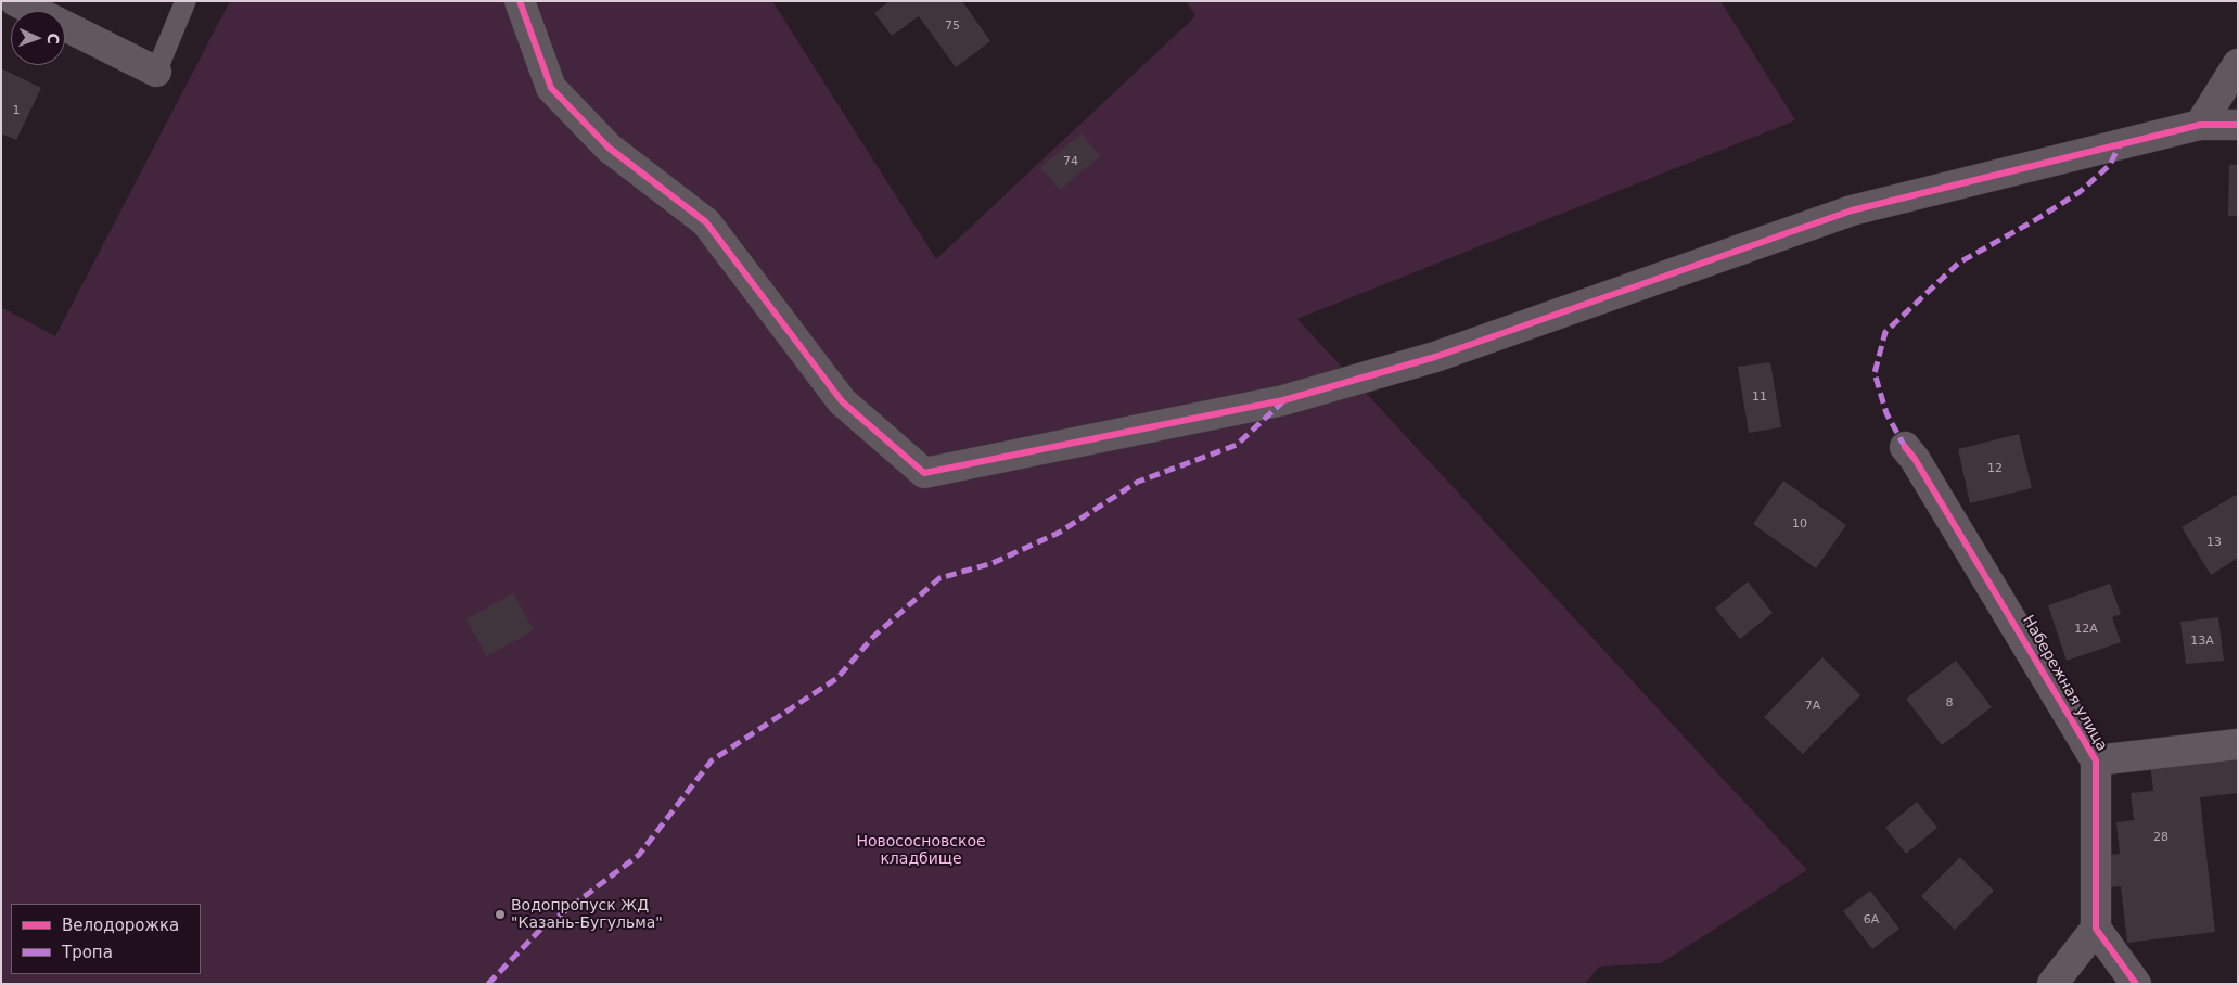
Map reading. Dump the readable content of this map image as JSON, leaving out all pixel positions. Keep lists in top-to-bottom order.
{
  "streets": {
    "street": ["Набережная улица"]
  },
  "parks": ["Новососновское кладбище"],
  "places": ["Водопропуск ЖД \"Казань-Бугульма\""],
  "house_numbers": [
    "75",
    "1",
    "74",
    "11",
    "12",
    "10",
    "13",
    "12А",
    "13А",
    "8",
    "7А",
    "28",
    "6А"
  ],
  "legend": ["Велодорожка", "Тропа"],
  "north": "right"
}
